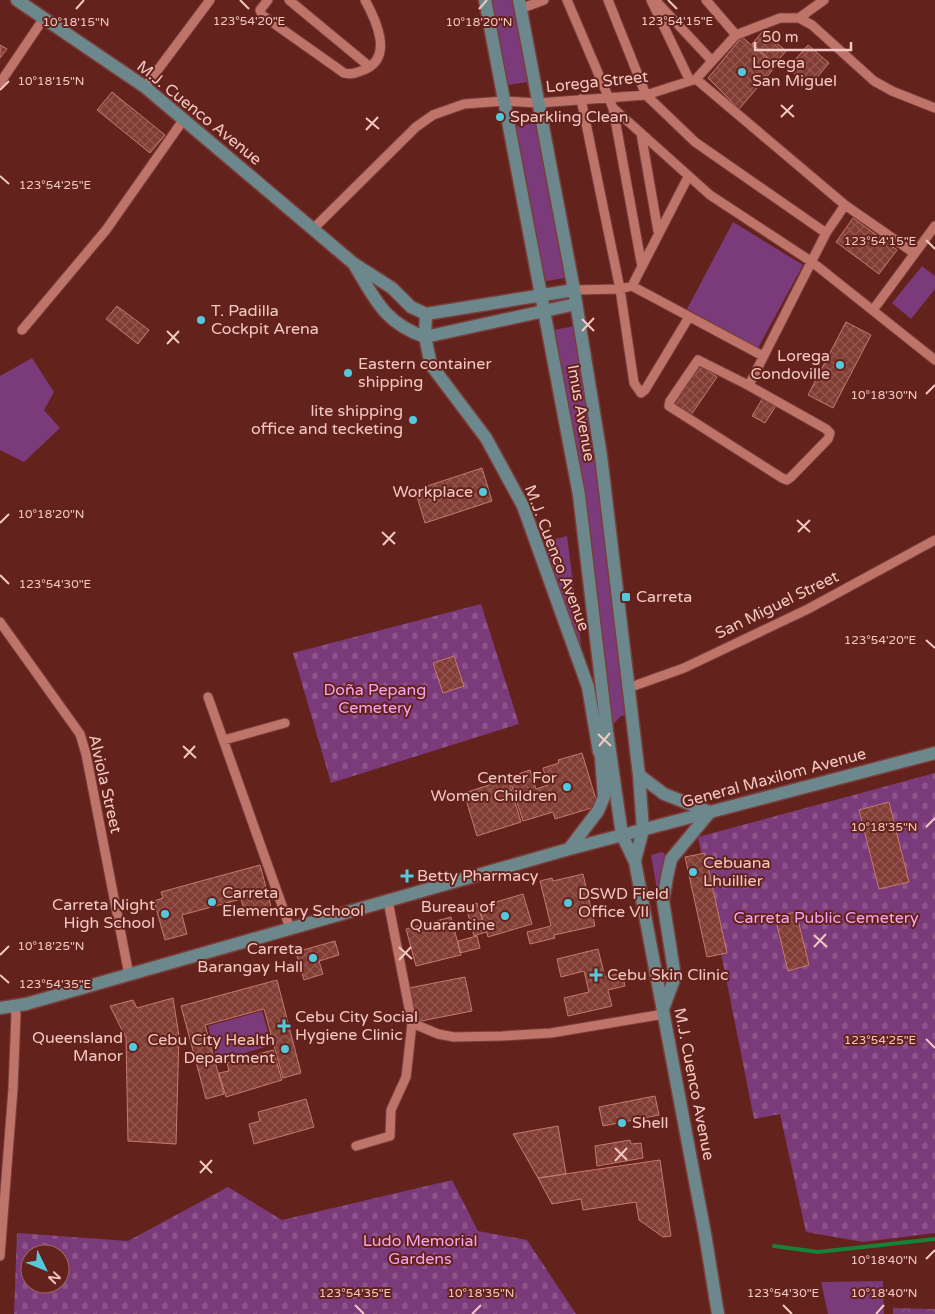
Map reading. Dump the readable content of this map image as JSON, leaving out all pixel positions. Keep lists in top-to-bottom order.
{
  "streets": {
    "main road": ["M.J. Cuenco Avenue", "Imus Avenue", "General Maxilom Avenue"],
    "street": ["Lorega Street", "San Miguel Street", "Alviola Street"]
  },
  "crossings": [
    ["Lorega Street", "M.J. Cuenco Avenue"],
    ["Lorega Street", "Imus Avenue"],
    ["M.J. Cuenco Avenue", "Imus Avenue"],
    ["M.J. Cuenco Avenue", "General Maxilom Avenue"],
    ["Imus Avenue", "San Miguel Street"],
    ["Imus Avenue", "General Maxilom Avenue"],
    ["General Maxilom Avenue", "Alviola Street"]
  ],
  "parks": ["Doña Pepang Cemetery", "Carreta Public Cemetery", "Ludo Memorial Gardens"],
  "places": {
    "other": [
      "Lorega San Miguel",
      "Sparkling Clean",
      "T. Padilla Cockpit Arena",
      "Lorega Condoville",
      "Eastern container shipping",
      "lite shipping office and tecketing",
      "Workplace",
      "Center For Women Children",
      "Cebuana Lhuillier",
      "Carreta Elementary School",
      "DSWD Field Office VII",
      "Carreta Night High School",
      "Bureau of Quarantine",
      "Carreta Barangay Hall",
      "Queensland Manor",
      "Cebu City Health Department",
      "Shell"
    ],
    "transit": ["Carreta"],
    "health": ["Betty Pharmacy", "Cebu Skin Clinic", "Cebu City Social Hygiene Clinic"]
  },
  "scale_bar": "50 m",
  "north": "bottom right",
  "coordinates": [
    "123°54'20\"E",
    "123°54'15\"E",
    "10°18'15\"N",
    "10°18'20\"N",
    "123°54'25\"E",
    "10°18'30\"N",
    "123°54'30\"E",
    "10°18'35\"N",
    "10°18'25\"N",
    "123°54'35\"E",
    "10°18'40\"N"
  ]
}
